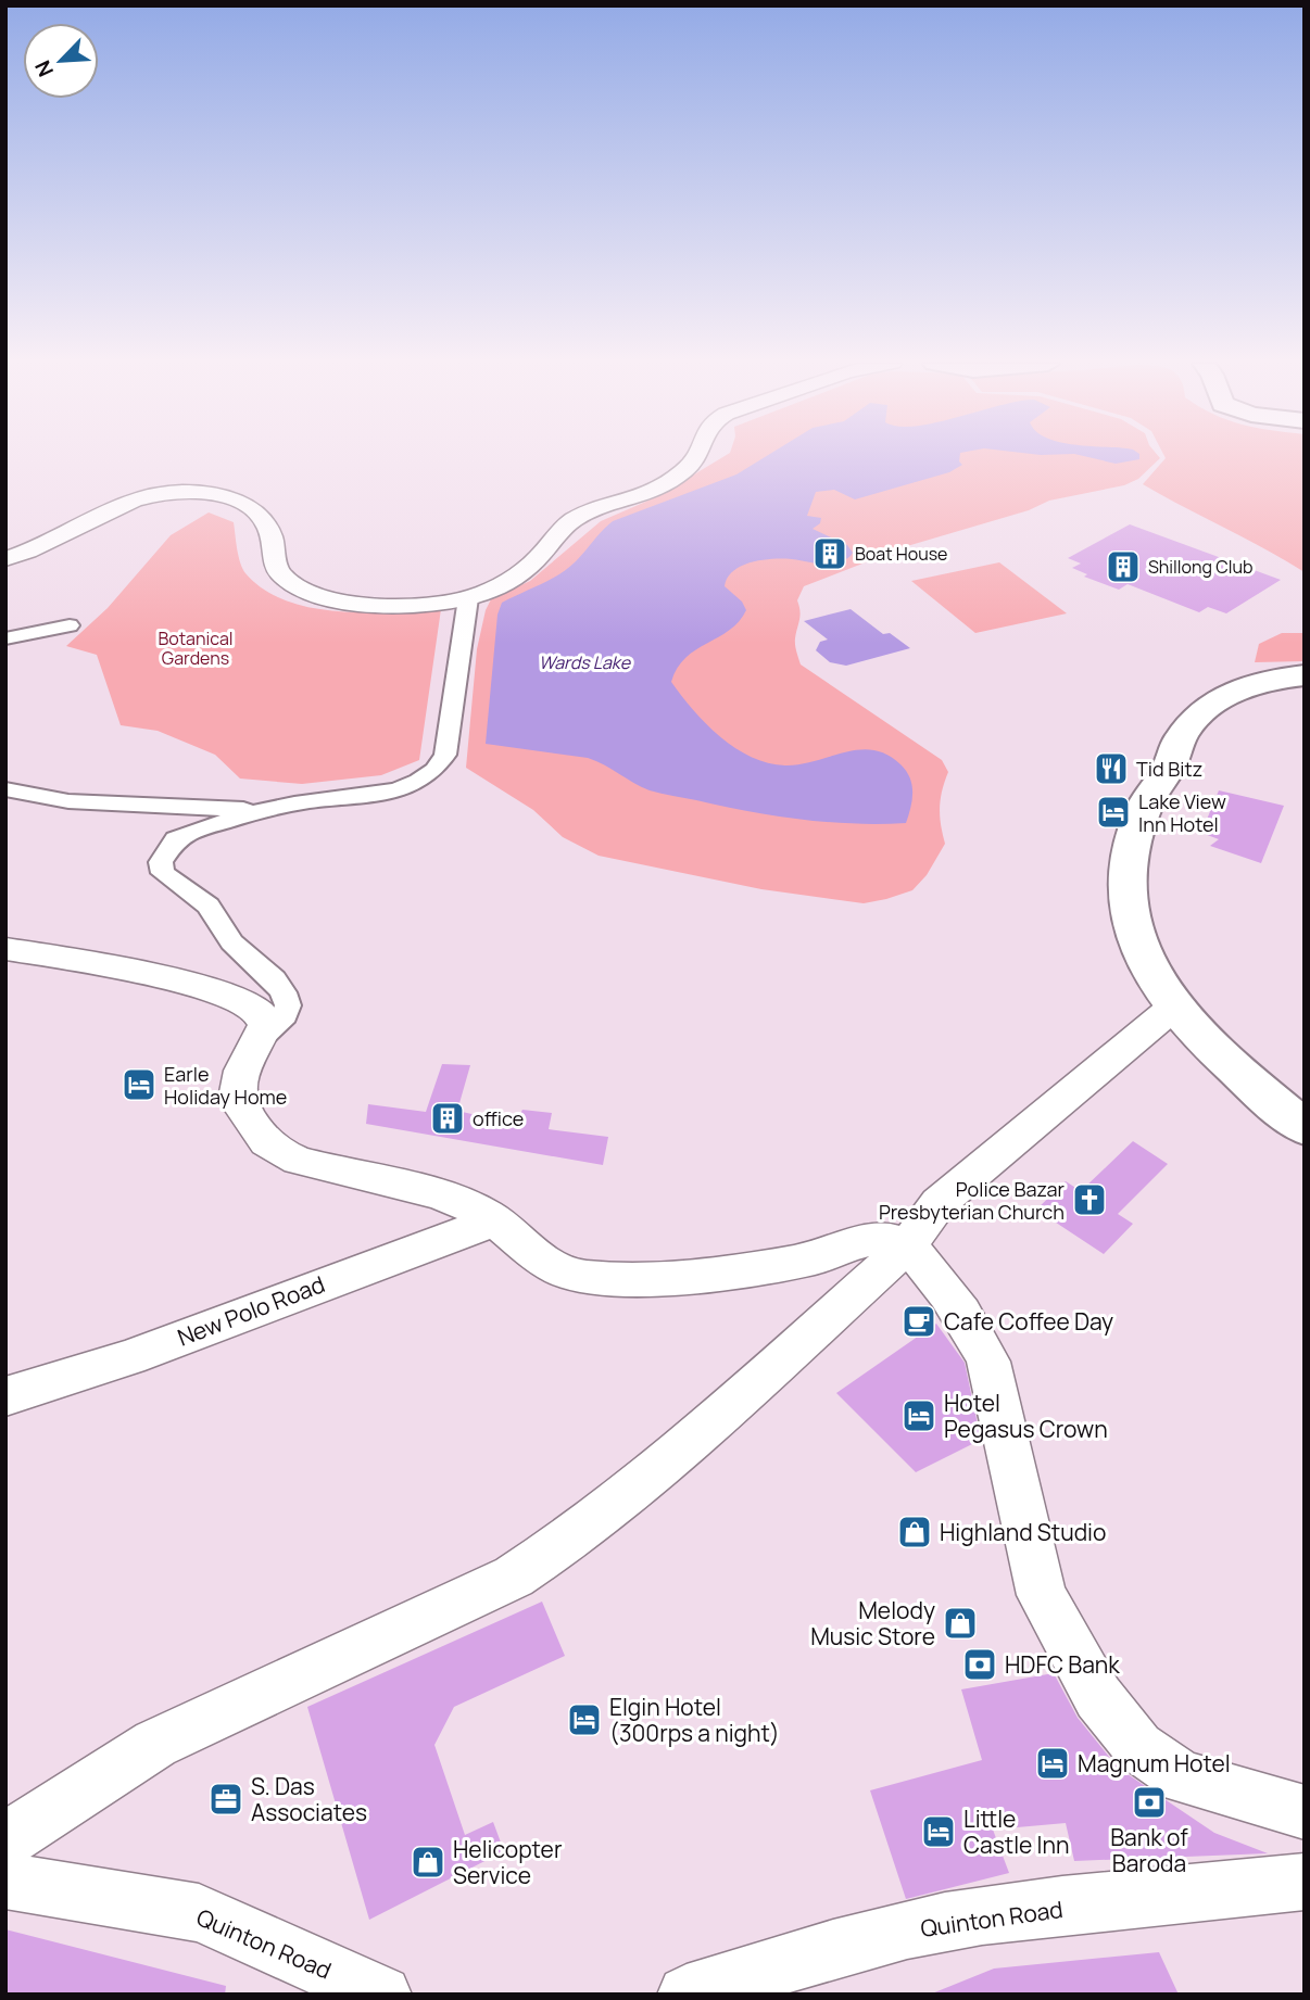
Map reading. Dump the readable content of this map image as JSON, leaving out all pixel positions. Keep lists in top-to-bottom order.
{
  "streets": {
    "street": ["New Polo Road", "Quinton Road"]
  },
  "water": ["Wards Lake"],
  "parks": ["Botanical Gardens"],
  "places": {
    "building": ["Boat House", "Shillong Club", "office"],
    "restaurant": ["Tid Bitz"],
    "hotel": [
      "Lake View Inn Hotel",
      "Earle Holiday Home",
      "Hotel Pegasus Crown",
      "Elgin Hotel (300rps a night)",
      "Magnum Hotel",
      "Little Castle Inn"
    ],
    "church": ["Police Bazar Presbyterian Church"],
    "cafe": ["Cafe Coffee Day"],
    "shop": ["Highland Studio", "Melody Music Store", "Helicopter Service"],
    "bank": ["HDFC Bank", "Bank of Baroda"],
    "office": ["S. Das Associates"]
  },
  "north": "bottom left"
}
